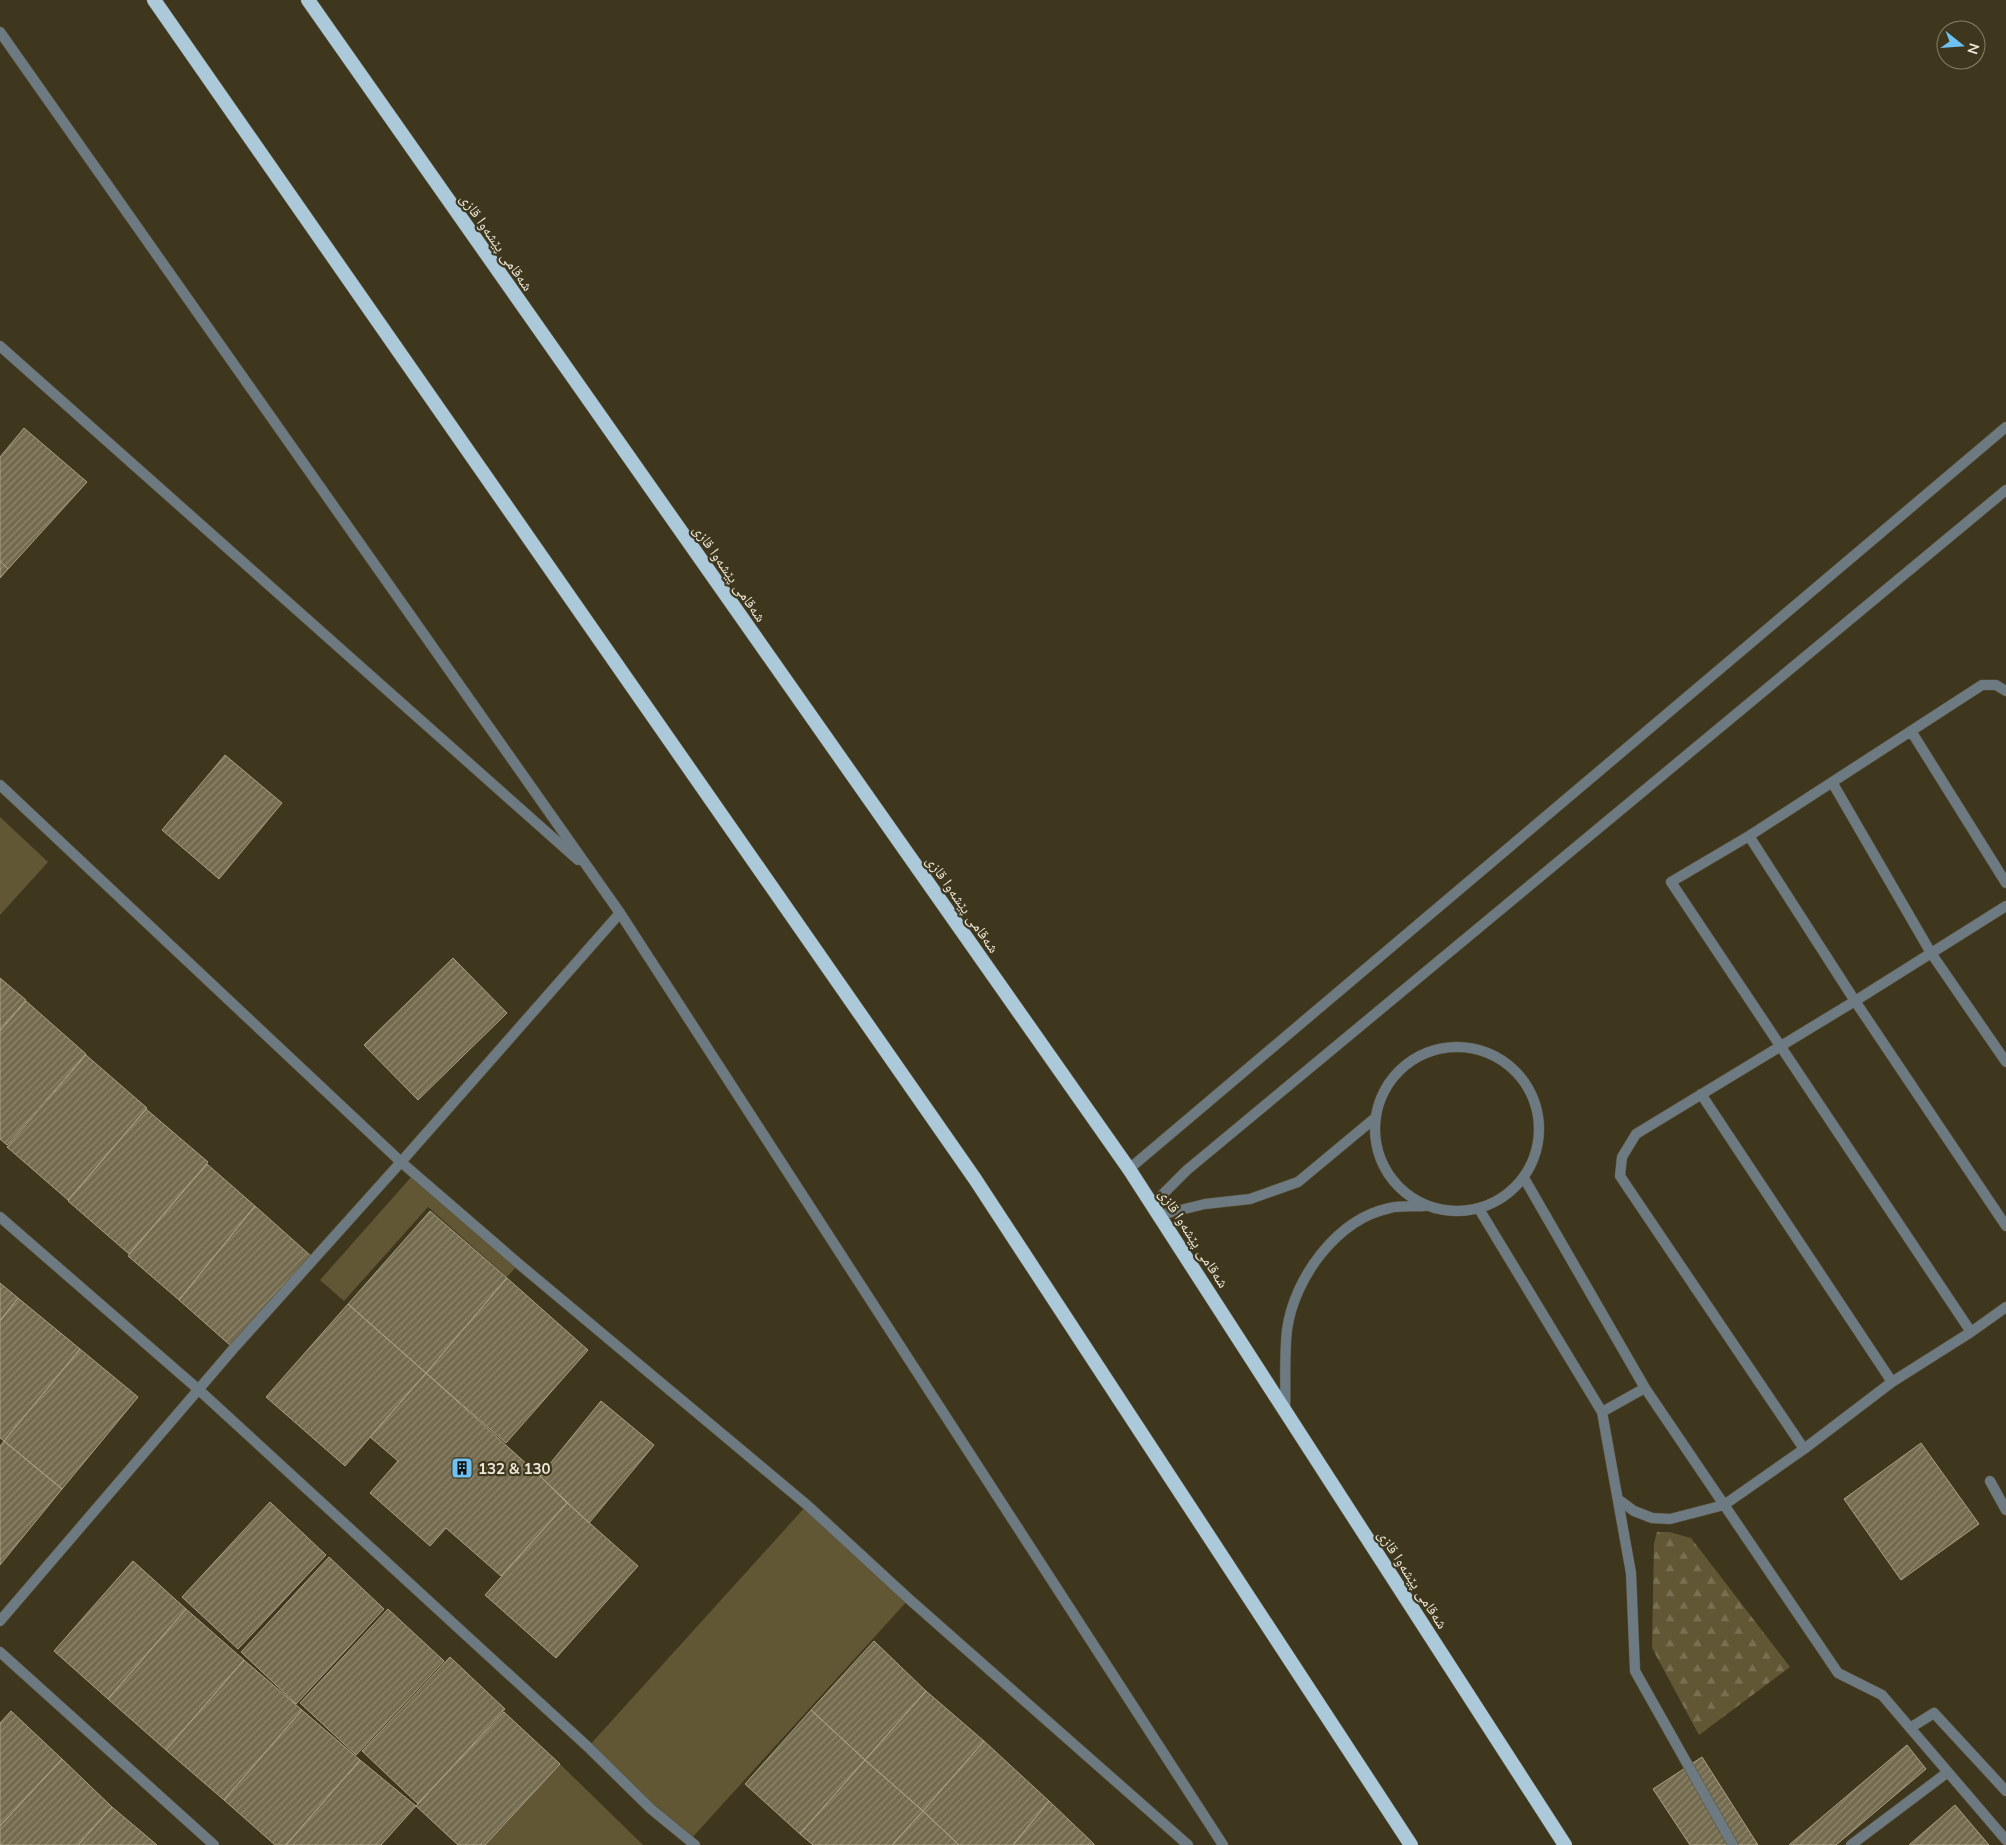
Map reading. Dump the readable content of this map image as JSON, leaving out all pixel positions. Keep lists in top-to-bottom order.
{
  "streets": {
    "highway": ["شەقامی پێشەوا قازی"]
  },
  "places": {
    "building": ["132 & 130"]
  },
  "north": "right"
}
